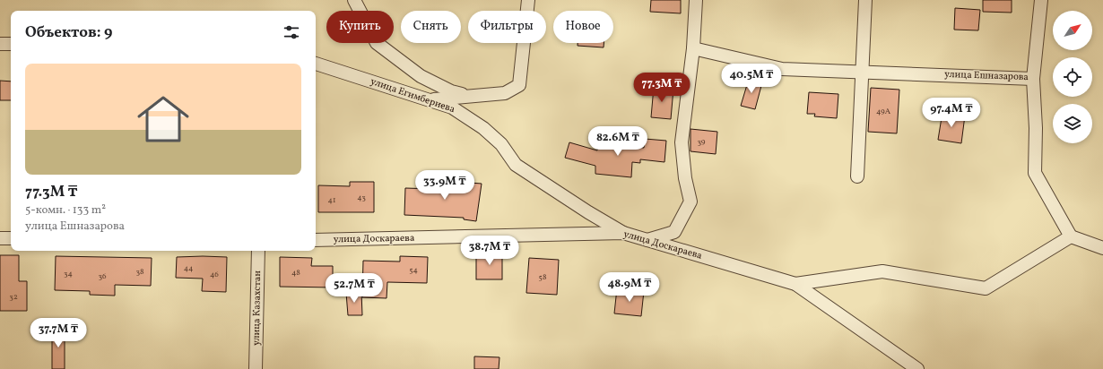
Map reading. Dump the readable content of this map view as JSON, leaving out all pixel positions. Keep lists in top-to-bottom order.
{
  "streets": {
    "street": [
      "улица Ешназарова",
      "улица Егимбериева",
      "улица Доскараева",
      "улица Казахстан"
    ]
  },
  "crossings": [
    ["улица Егимбериева", "улица Доскараева"]
  ],
  "house_numbers": [
    "49А",
    "39",
    "43",
    "41",
    "44",
    "54",
    "38",
    "48",
    "34",
    "46",
    "36",
    "58",
    "32"
  ],
  "north": "top right",
  "page": {
    "chip": [
      "Купить",
      "Снять",
      "Фильтры",
      "Новое"
    ],
    "heading": "Объектов: 9",
    "list": [
      {
        "name": "77.3M ₸",
        "note": "5-комн. · 133 m² · улица Ешназарова"
      }
    ],
    "price": [
      "40.5M ₸",
      "77.3M ₸",
      "97.4M ₸",
      "82.6M ₸",
      "33.9M ₸",
      "38.7M ₸",
      "48.9M ₸",
      "52.7M ₸",
      "37.7M ₸"
    ]
  }
}
